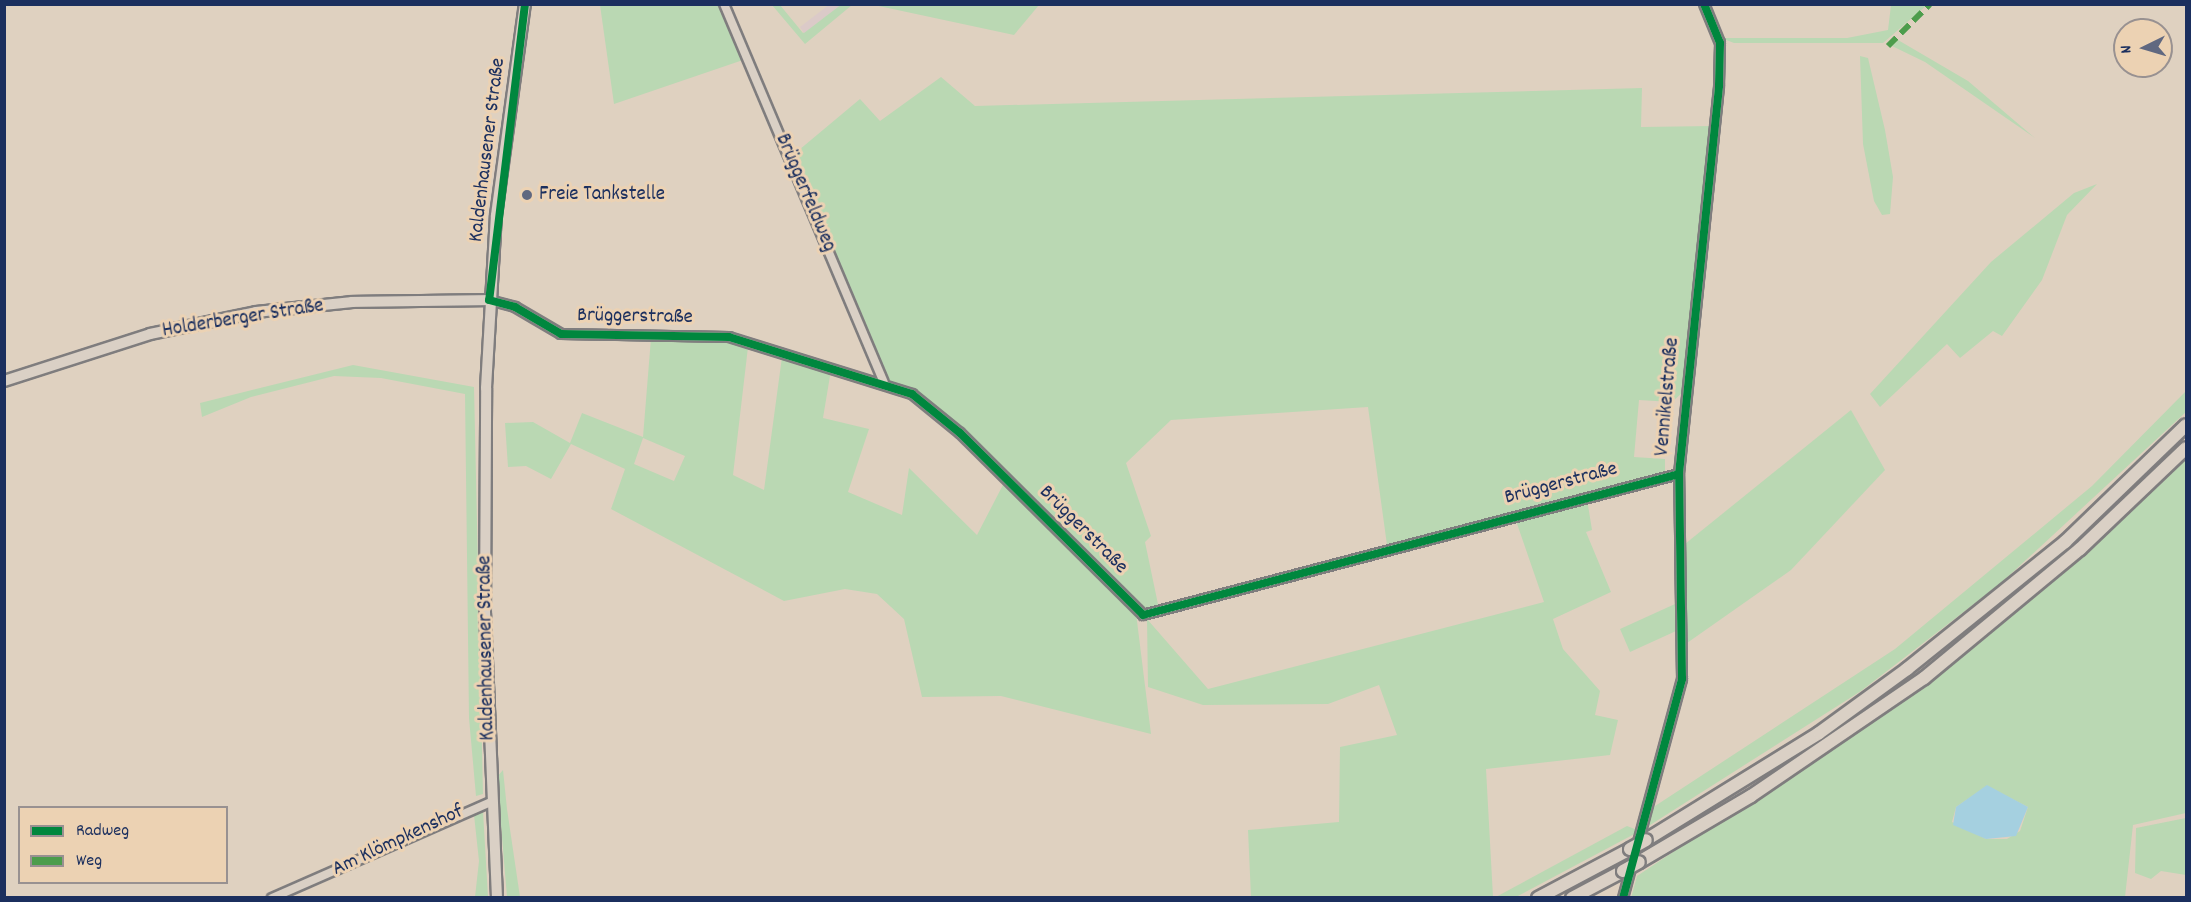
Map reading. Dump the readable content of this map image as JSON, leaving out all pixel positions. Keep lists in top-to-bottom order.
{
  "streets": {
    "main road": ["Kaldenhausener Straße", "Holderberger Straße"],
    "street": [
      "Brüggerfeldweg",
      "Brüggerstraße",
      "Vennikelstraße",
      "Am Klömpkenshof"
    ]
  },
  "crossings": [
    ["Kaldenhausener Straße", "Brüggerstraße"],
    ["Kaldenhausener Straße", "Holderberger Straße"],
    ["Kaldenhausener Straße", "Am Klömpkenshof"],
    ["Brüggerfeldweg", "Brüggerstraße"],
    ["Brüggerstraße", "Holderberger Straße"],
    ["Brüggerstraße", "Vennikelstraße"]
  ],
  "places": ["Freie Tankstelle"],
  "legend": ["Radweg", "Weg"],
  "north": "left"
}
